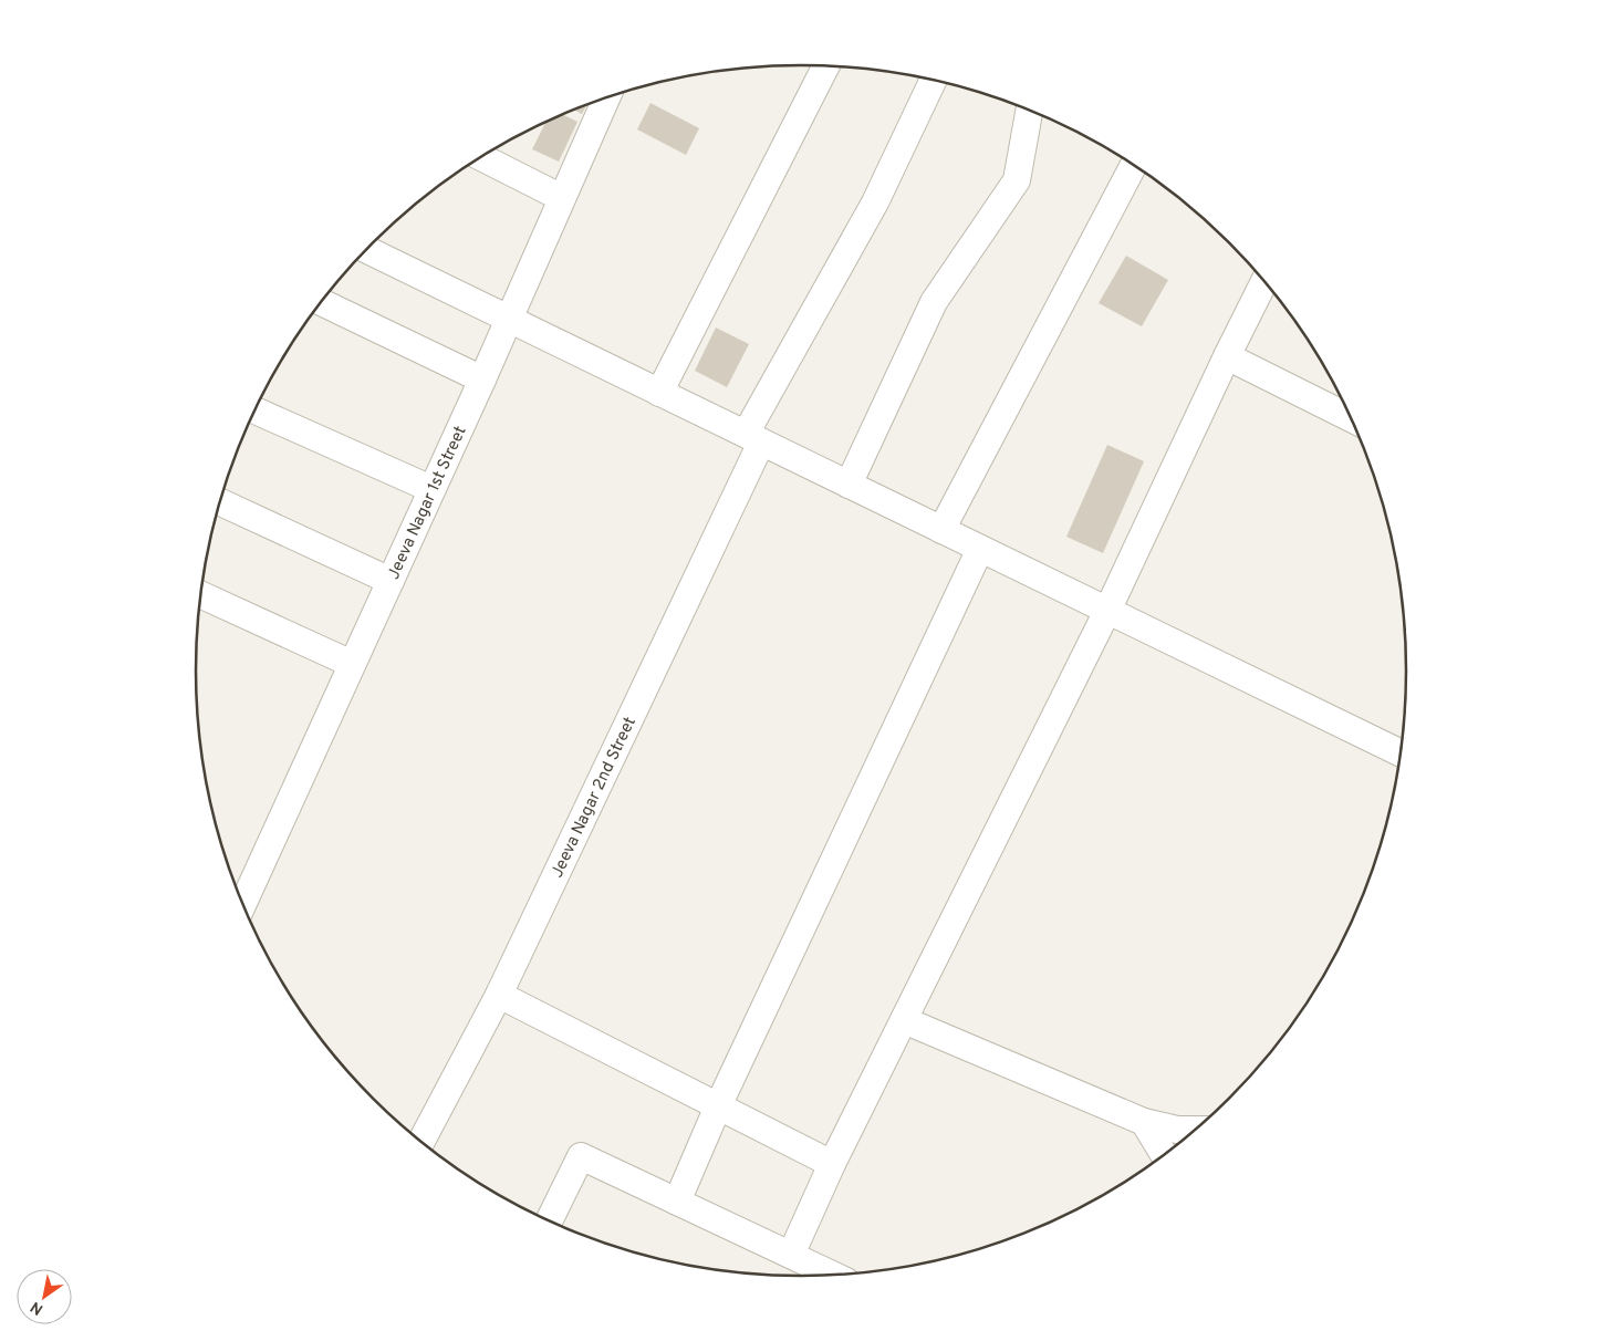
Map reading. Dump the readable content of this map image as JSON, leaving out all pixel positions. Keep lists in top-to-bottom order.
{
  "streets": {
    "street": ["Jeeva Nagar 1st Street", "Jeeva Nagar 2nd Street"]
  },
  "north": "bottom left"
}
